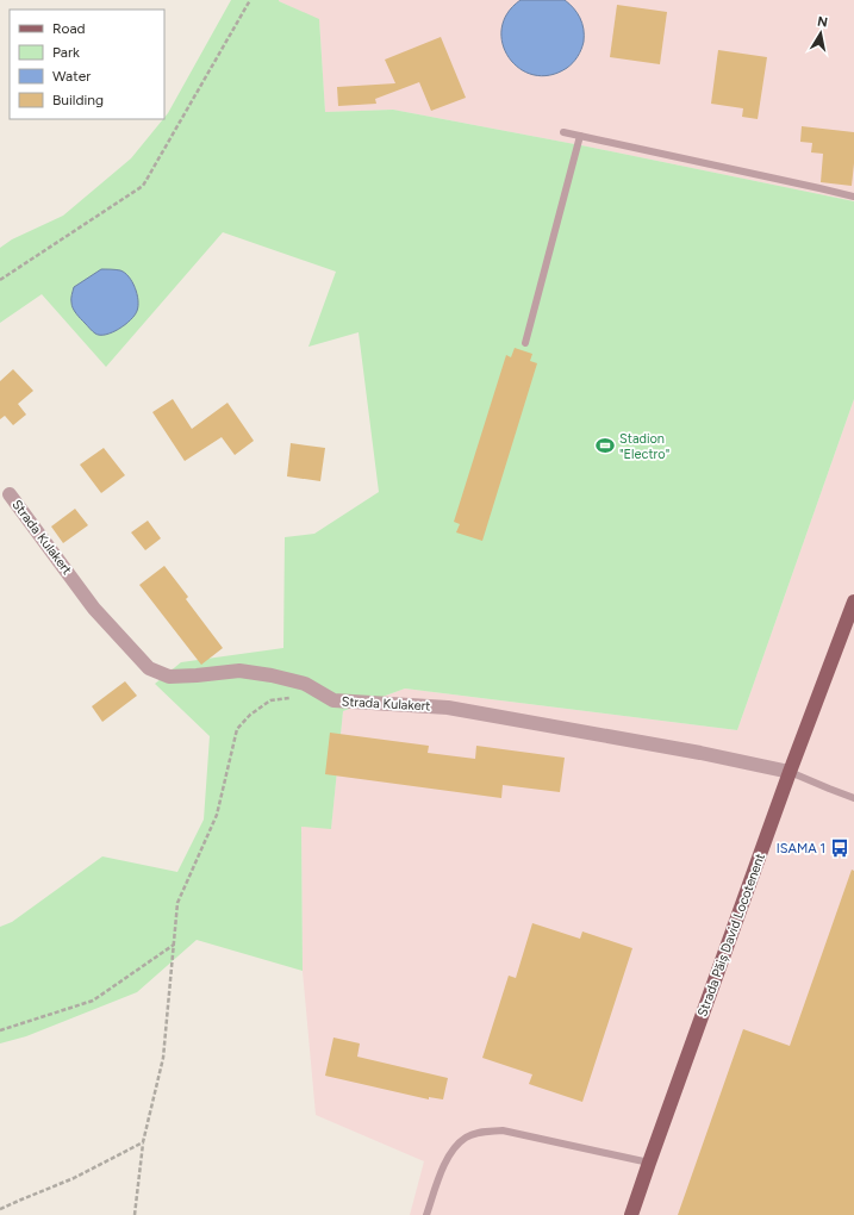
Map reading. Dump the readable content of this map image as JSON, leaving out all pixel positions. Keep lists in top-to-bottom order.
{
  "streets": {
    "main road": ["Strada Păiș David Locotenent"],
    "street": ["Strada Kulakert"]
  },
  "crossings": [
    ["Strada Kulakert", "Strada Păiș David Locotenent"]
  ],
  "places": {
    "sports": ["Stadion \"Electro\""],
    "bus stop": ["ISAMA 1"]
  },
  "legend": [
    "Road",
    "Park",
    "Water",
    "Building"
  ],
  "north": "top"
}
